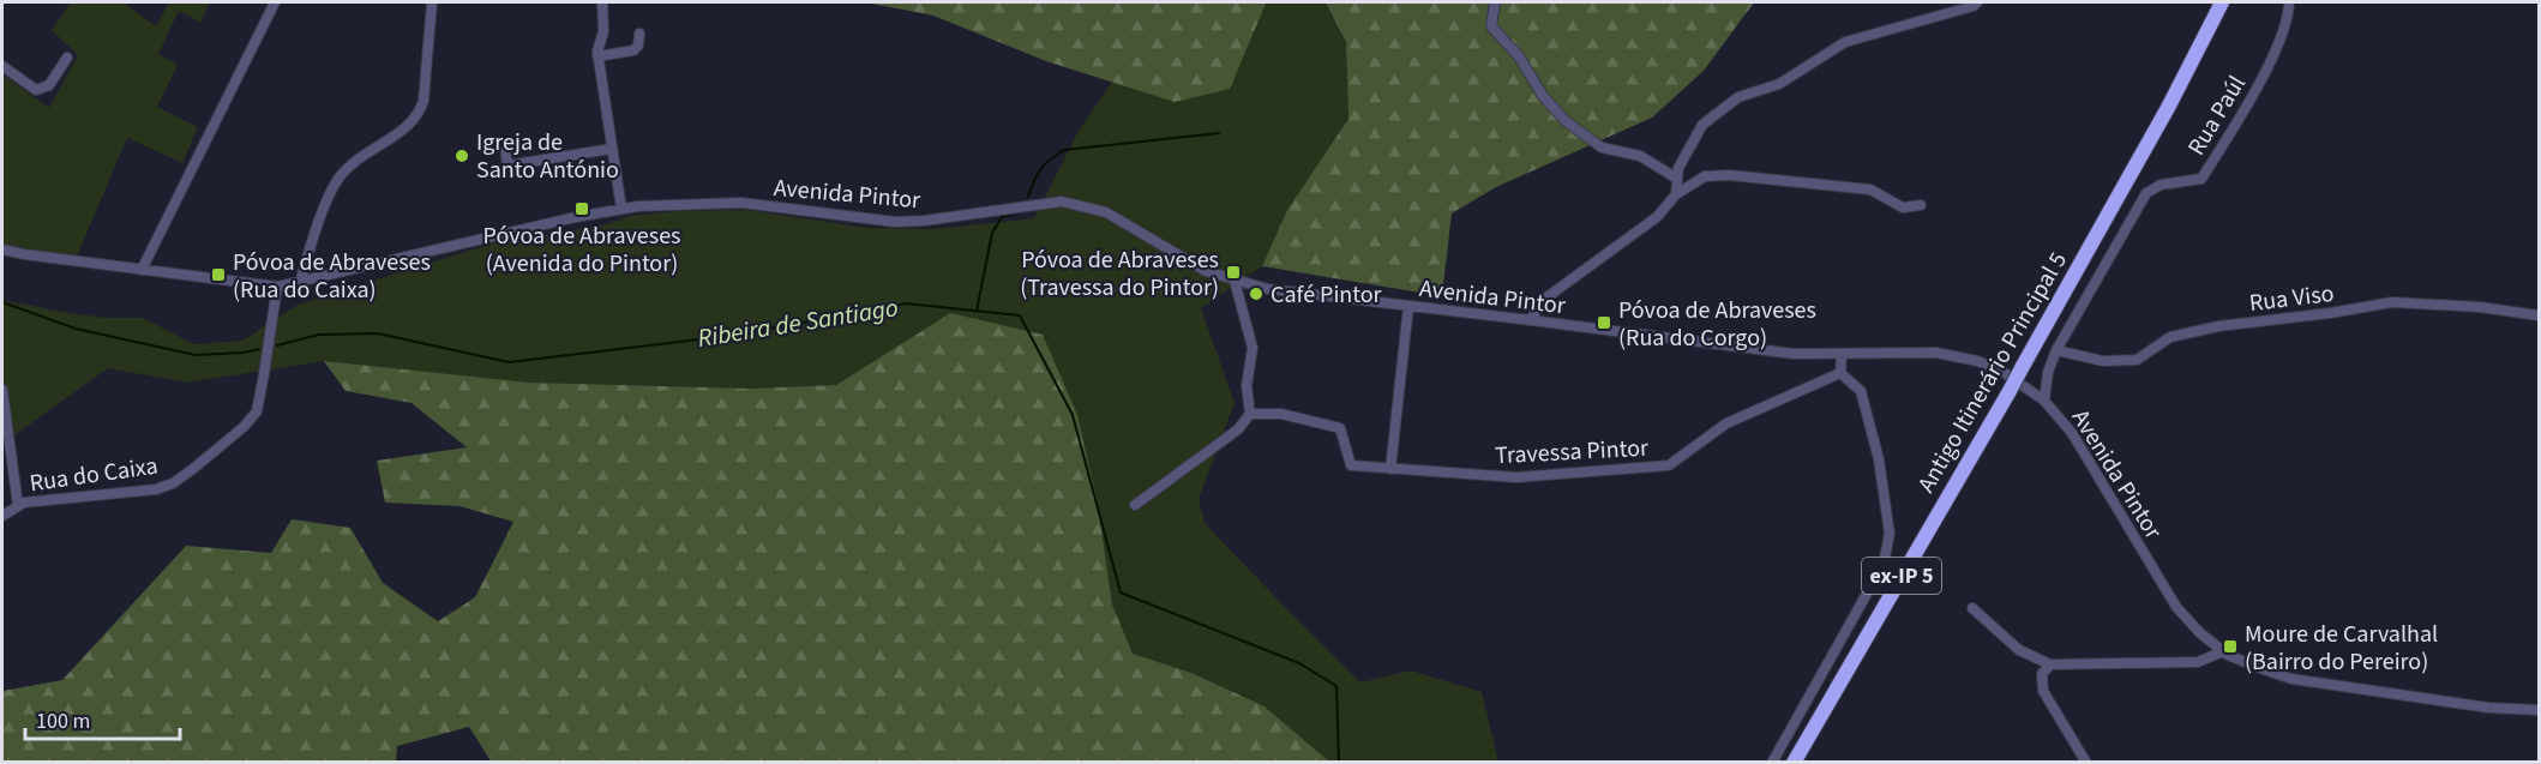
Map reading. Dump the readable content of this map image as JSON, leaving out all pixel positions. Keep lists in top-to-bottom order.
{
  "streets": {
    "highway": ["Antigo Itinerário Principal 5", "ex-IP 5"],
    "street": [
      "Rua Paúl",
      "Avenida Pintor",
      "Rua Viso",
      "Travessa Pintor",
      "Rua do Caixa"
    ]
  },
  "crossings": [
    ["Rua Paúl", "Avenida Pintor"],
    ["Rua Paúl", "Rua Viso"],
    ["Avenida Pintor", "Rua do Caixa"]
  ],
  "water": ["Ribeira de Santiago"],
  "places": {
    "other": ["Igreja de Santo António", "Café Pintor"],
    "transit": [
      "Póvoa de Abraveses (Avenida do Pintor)",
      "Póvoa de Abraveses (Travessa do Pintor)",
      "Póvoa de Abraveses (Rua do Caixa)",
      "Póvoa de Abraveses (Rua do Corgo)",
      "Moure de Carvalhal (Bairro do Pereiro)"
    ]
  },
  "scale_bar": "100 m"
}
